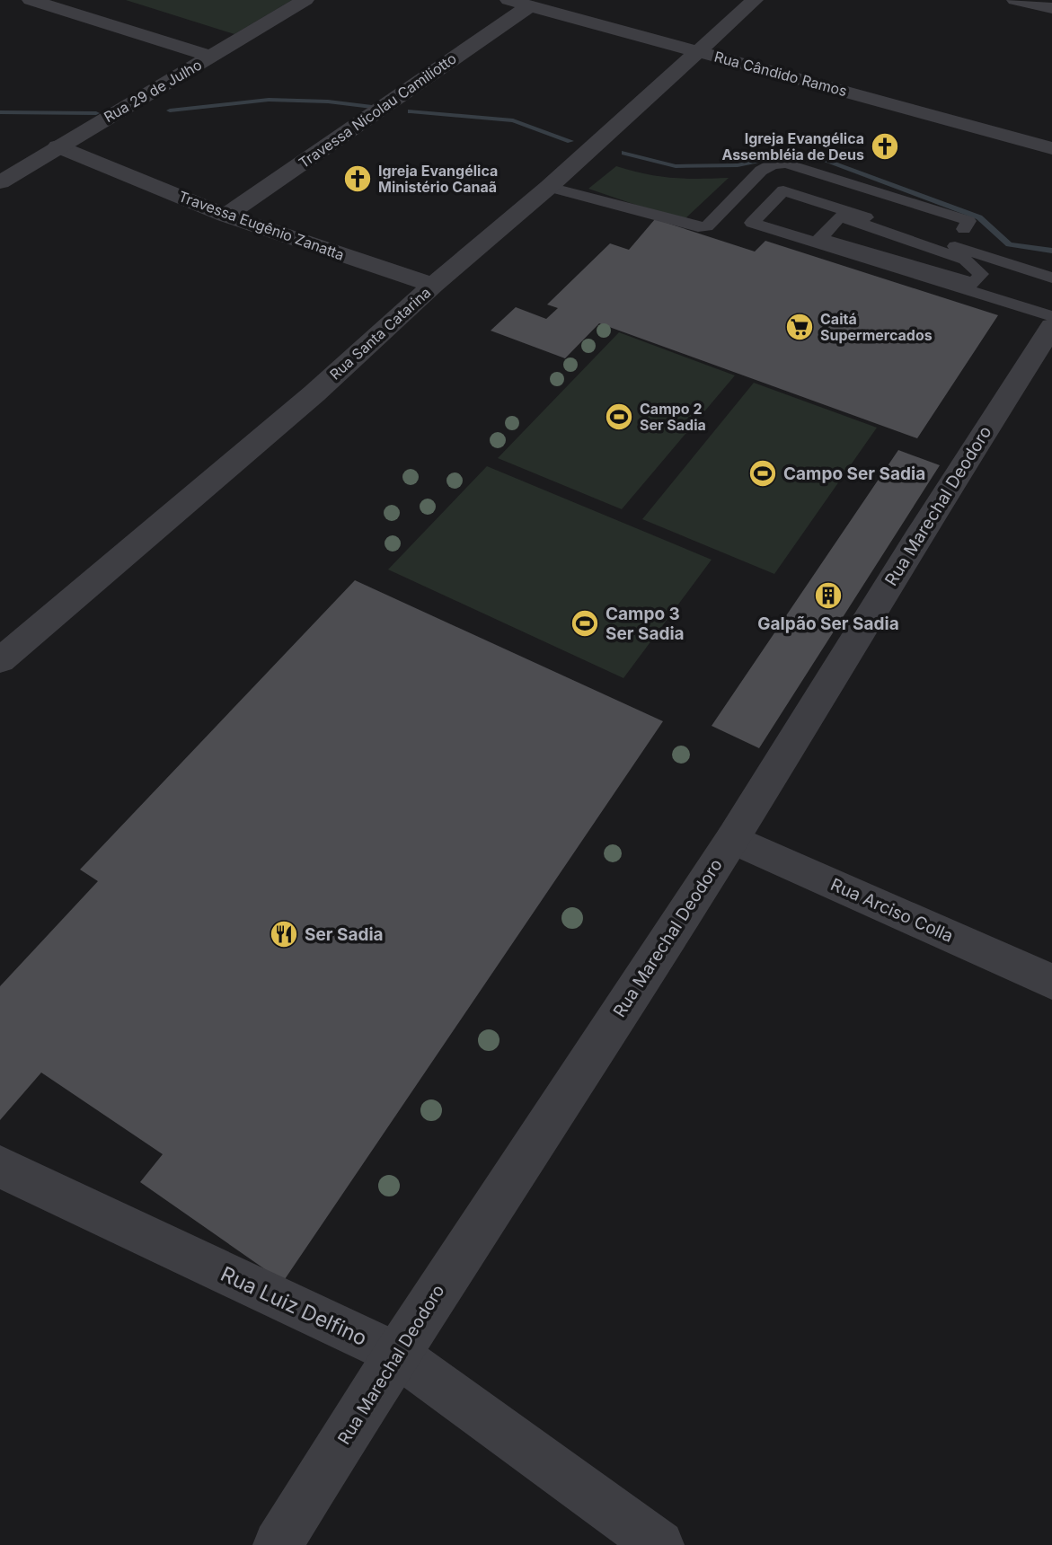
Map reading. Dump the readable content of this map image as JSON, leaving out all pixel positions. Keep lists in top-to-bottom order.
{
  "streets": {
    "street": [
      "Rua Cândido Ramos",
      "Rua 29 de Julho",
      "Travessa Nicolau Camiliotto",
      "Travessa Eugênio Zanatta",
      "Rua Santa Catarina",
      "Rua Marechal Deodoro",
      "Rua Arciso Colla",
      "Rua Luiz Delfino"
    ]
  },
  "crossings": [
    ["Rua Cândido Ramos", "Travessa Nicolau Camiliotto"],
    ["Rua Cândido Ramos", "Rua Santa Catarina"],
    ["Rua 29 de Julho", "Travessa Eugênio Zanatta"],
    ["Travessa Nicolau Camiliotto", "Travessa Eugênio Zanatta"],
    ["Travessa Eugênio Zanatta", "Rua Santa Catarina"],
    ["Rua Marechal Deodoro", "Rua Arciso Colla"],
    ["Rua Marechal Deodoro", "Rua Luiz Delfino"]
  ],
  "places": {
    "church": ["Igreja Evangélica Assembléia de Deus", "Igreja Evangélica Ministério Canaã"],
    "supermarket": ["Caitá Supermercados"],
    "sports": ["Campo 2 Ser Sadia", "Campo Ser Sadia", "Campo 3 Ser Sadia"],
    "building": ["Galpão Ser Sadia"],
    "restaurant": ["Ser Sadia"]
  }
}
